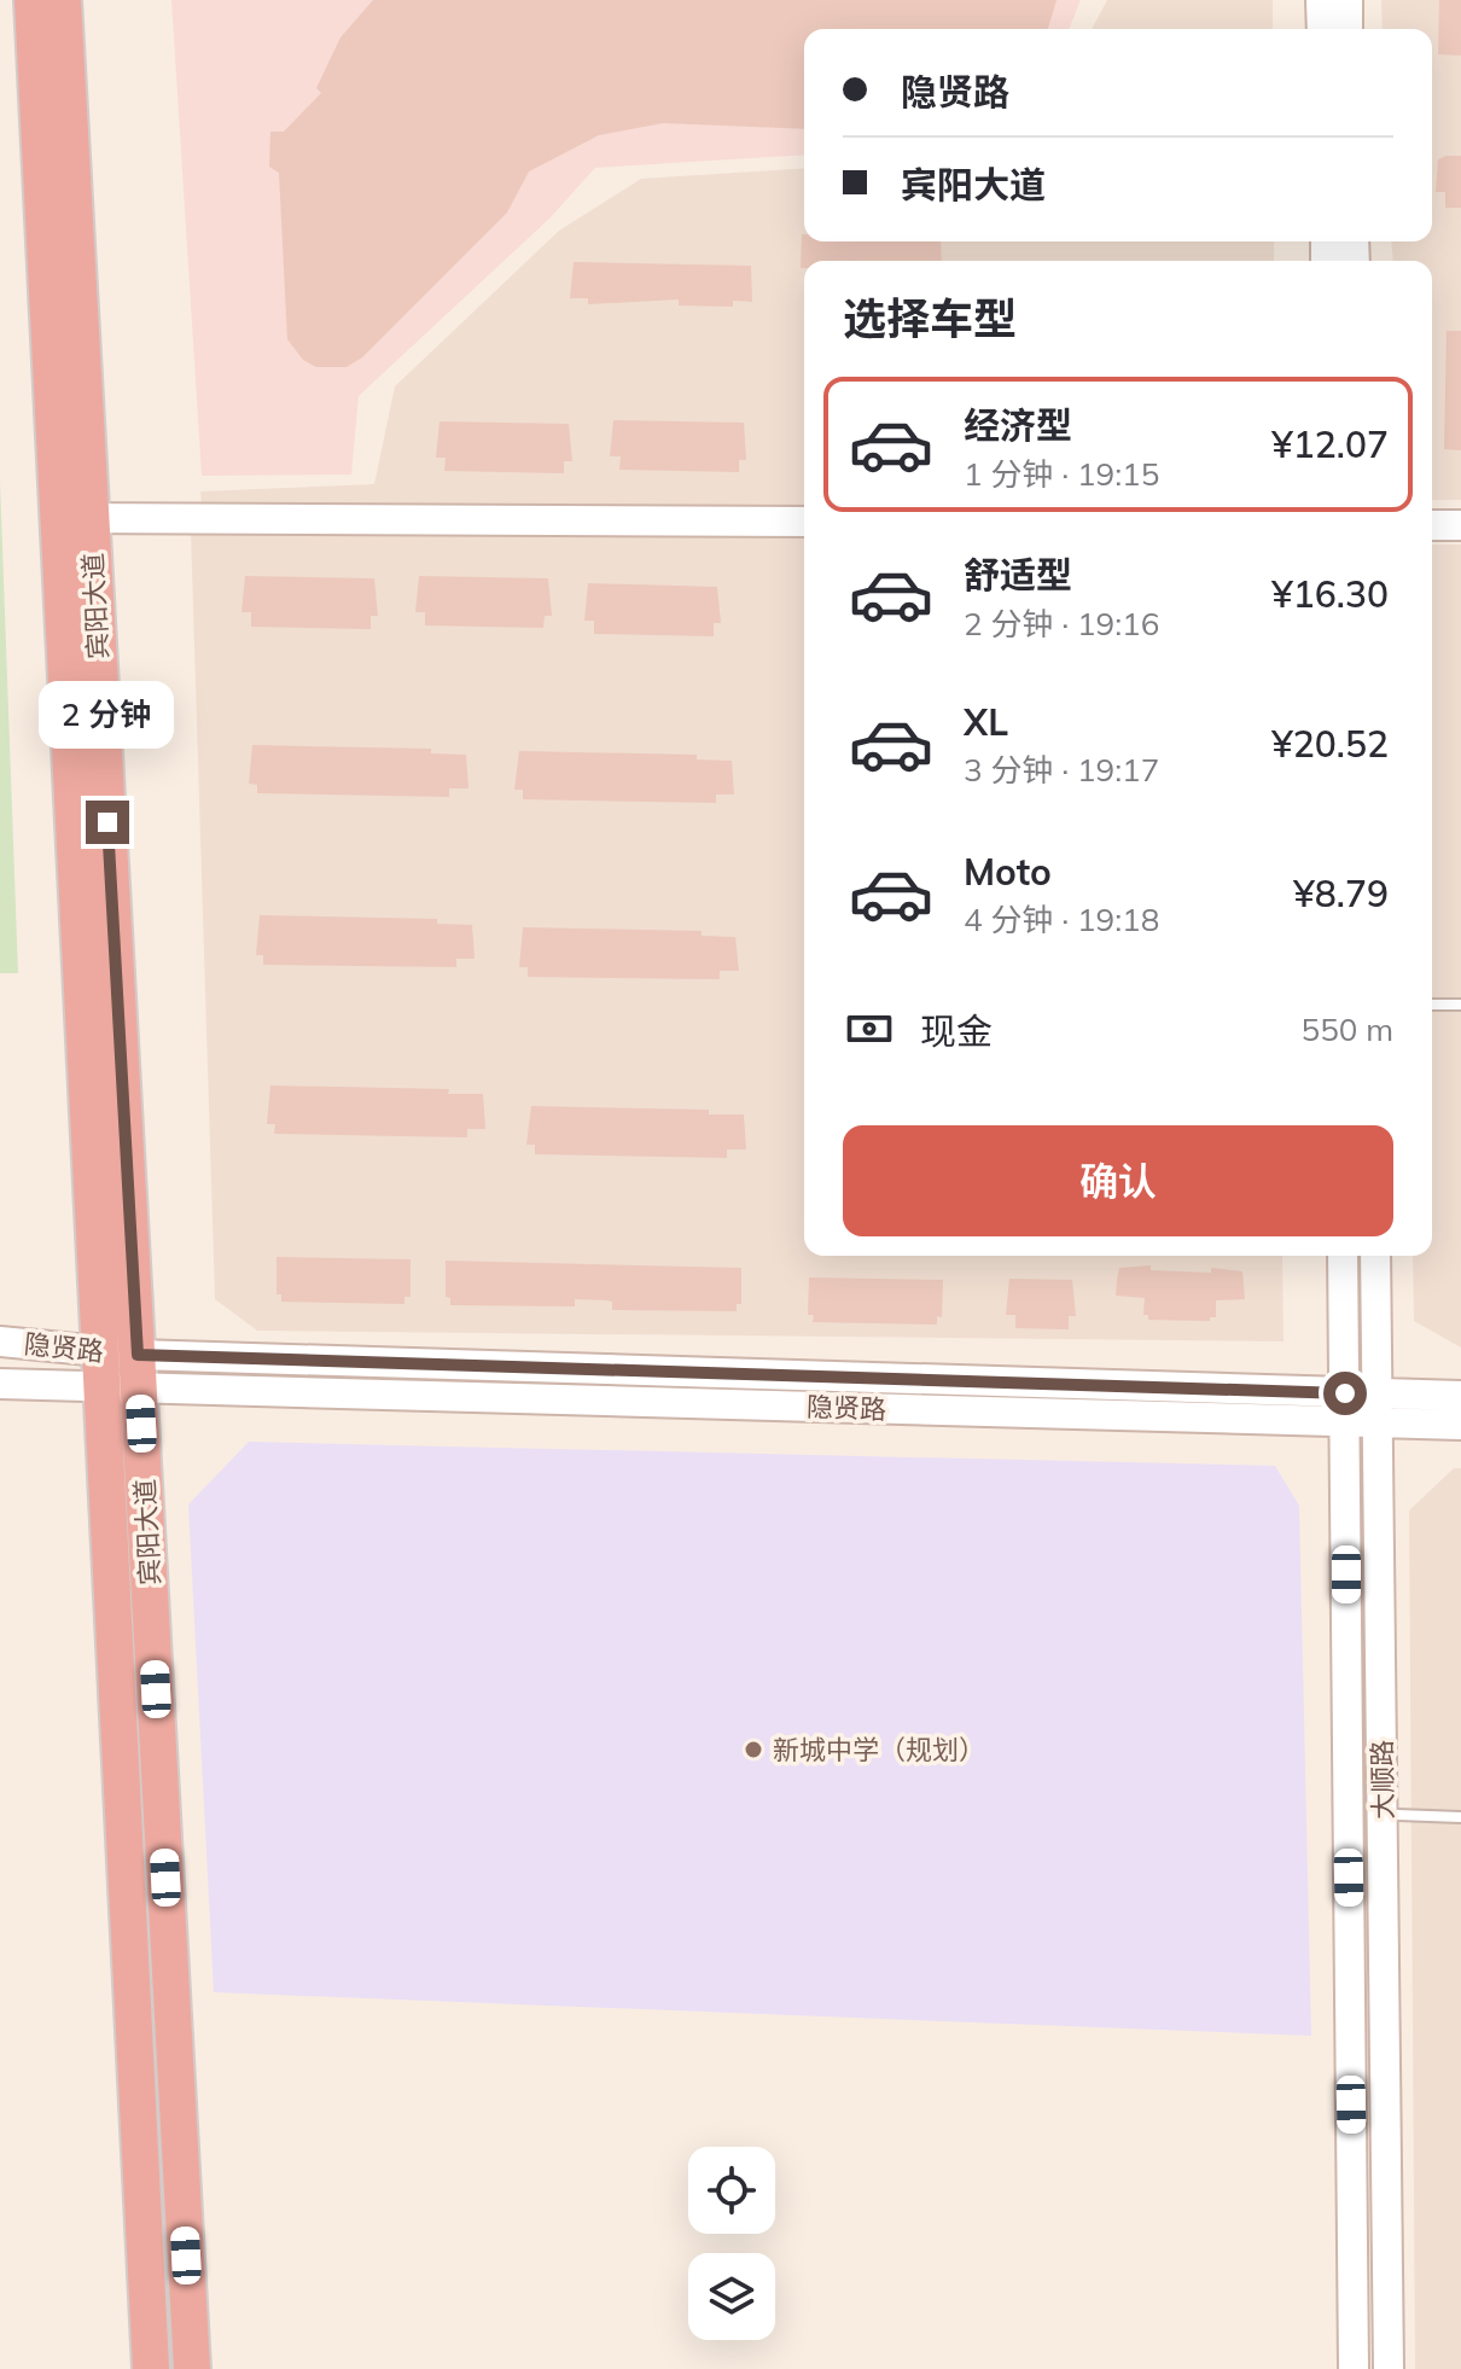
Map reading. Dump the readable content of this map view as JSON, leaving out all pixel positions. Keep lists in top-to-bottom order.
{
  "streets": {
    "highway": ["宾阳大道"],
    "street": ["隐贤路", "大顺路"]
  },
  "crossings": [
    ["宾阳大道", "隐贤路"],
    ["隐贤路", "大顺路"]
  ],
  "places": ["新城中学（规划）"],
  "page": {
    "banner": ["隐贤路", "宾阳大道"],
    "heading": "选择车型",
    "list": [
      {
        "name": "经济型",
        "note": "1 分钟 · 19:15",
        "value": "¥12.07"
      },
      {
        "name": "舒适型",
        "note": "2 分钟 · 19:16",
        "value": "¥16.30"
      },
      {
        "name": "XL",
        "note": "3 分钟 · 19:17",
        "value": "¥20.52"
      },
      {
        "name": "Moto",
        "note": "4 分钟 · 19:18",
        "value": "¥8.79"
      }
    ],
    "bubble": "2 分钟",
    "pay": ["现金", "550 m"],
    "buttons": "确认"
  }
}
